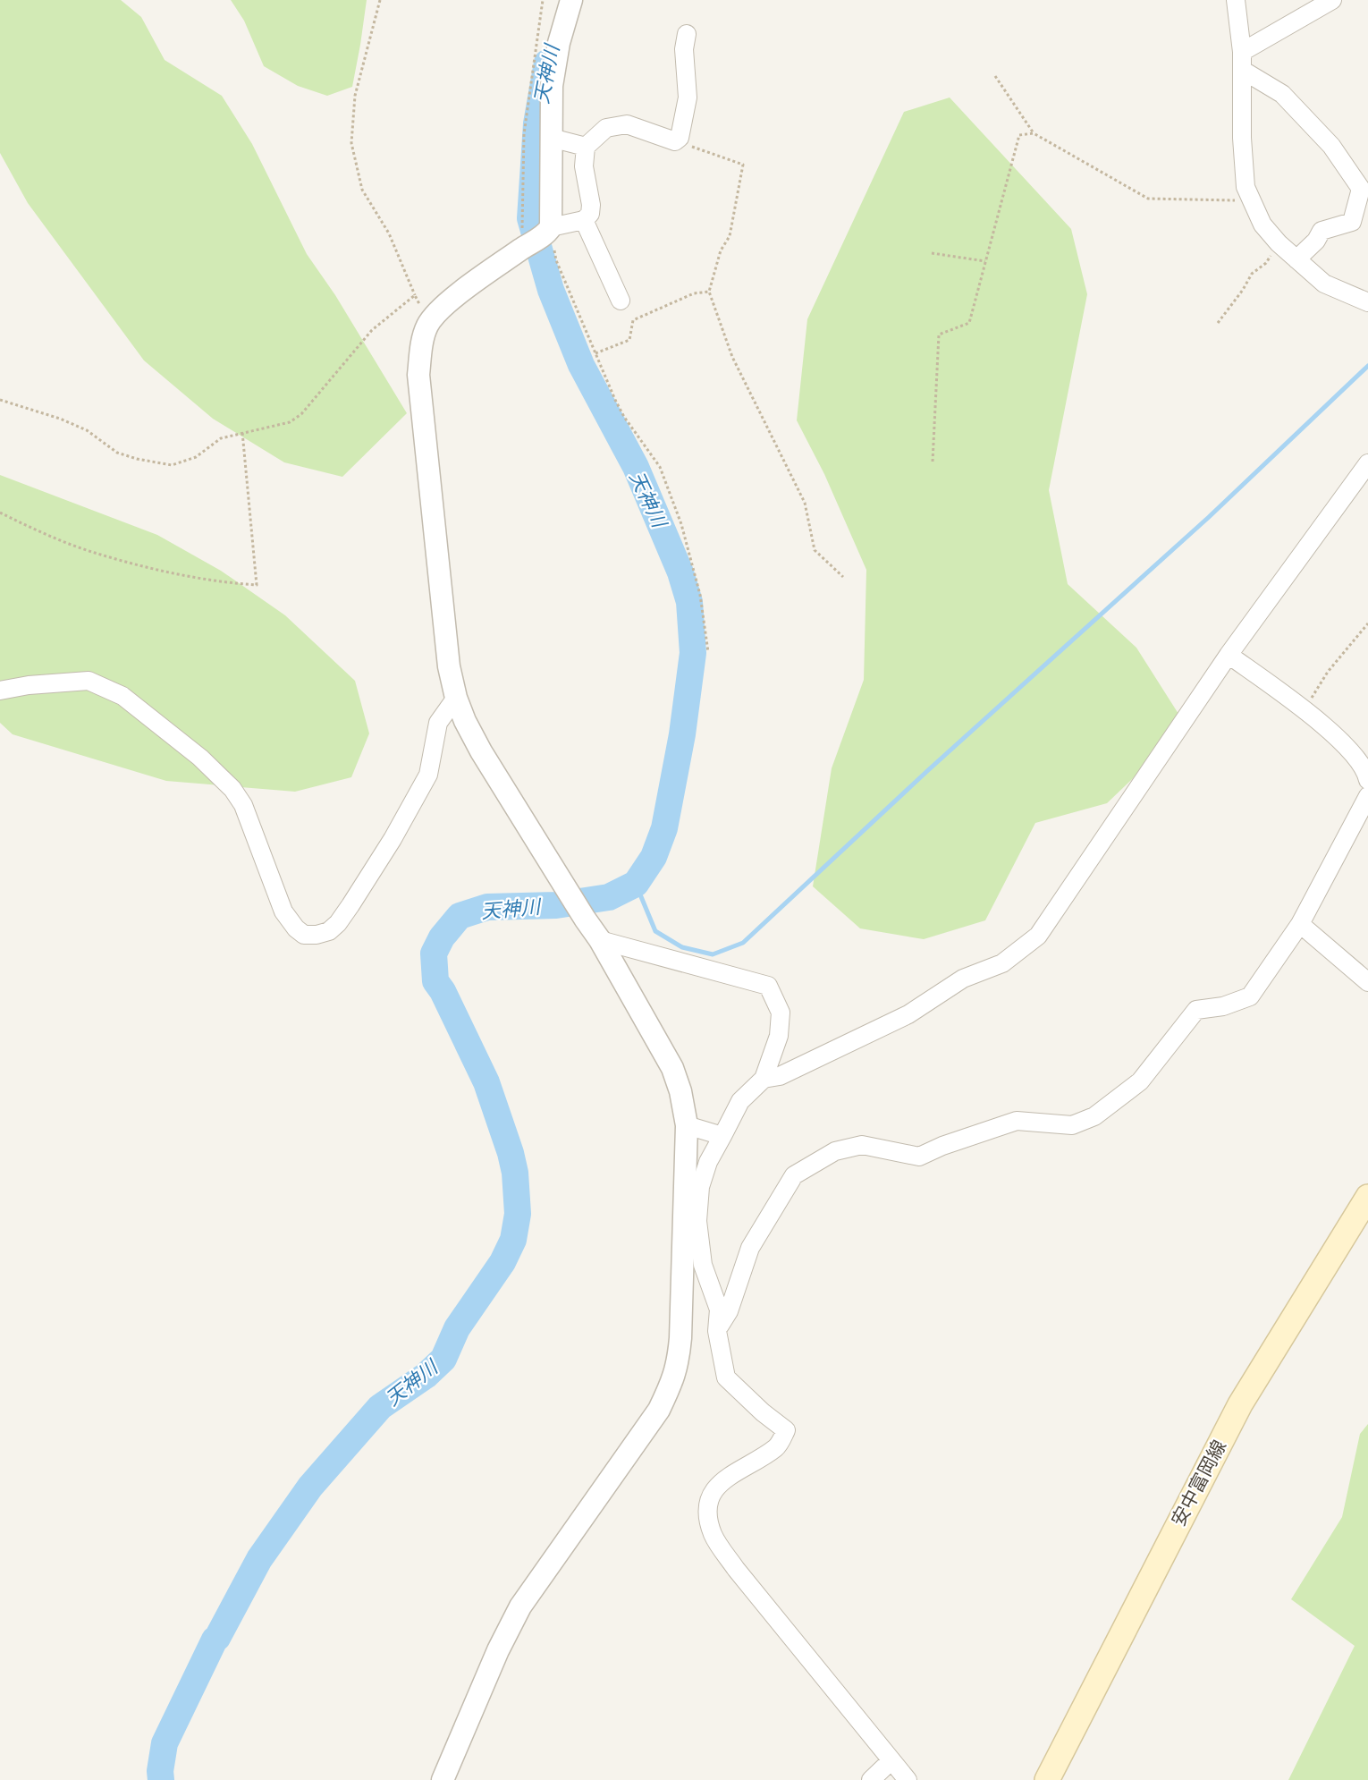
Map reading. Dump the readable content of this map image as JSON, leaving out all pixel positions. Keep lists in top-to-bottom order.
{
  "streets": {
    "main road": ["安中富岡線"]
  },
  "water": ["天神川"]
}
